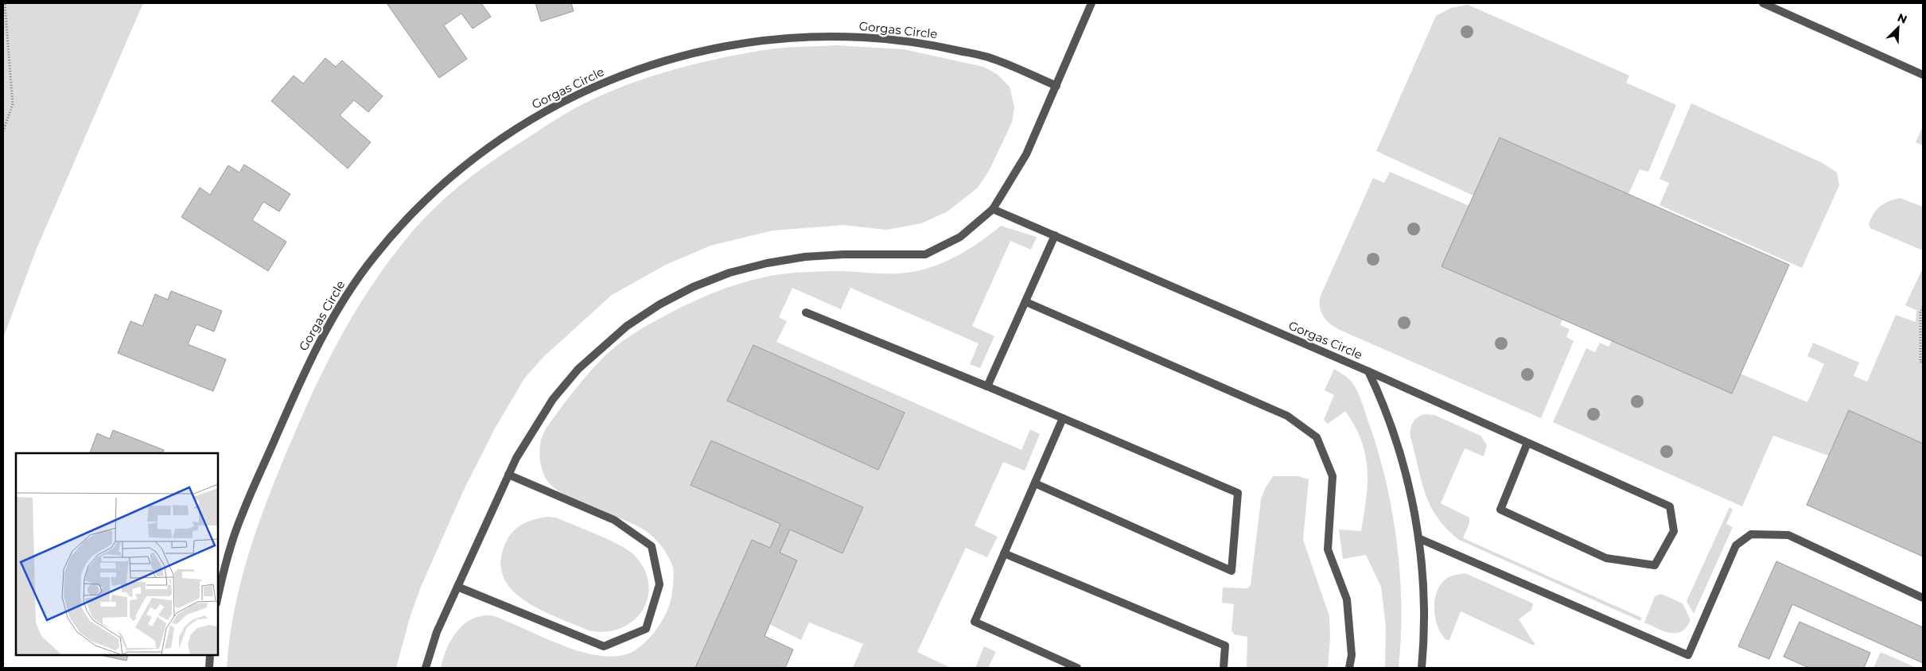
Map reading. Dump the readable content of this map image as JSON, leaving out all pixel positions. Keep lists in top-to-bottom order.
{
  "streets": {
    "street": ["Gorgas Circle"]
  },
  "north": "top right"
}
